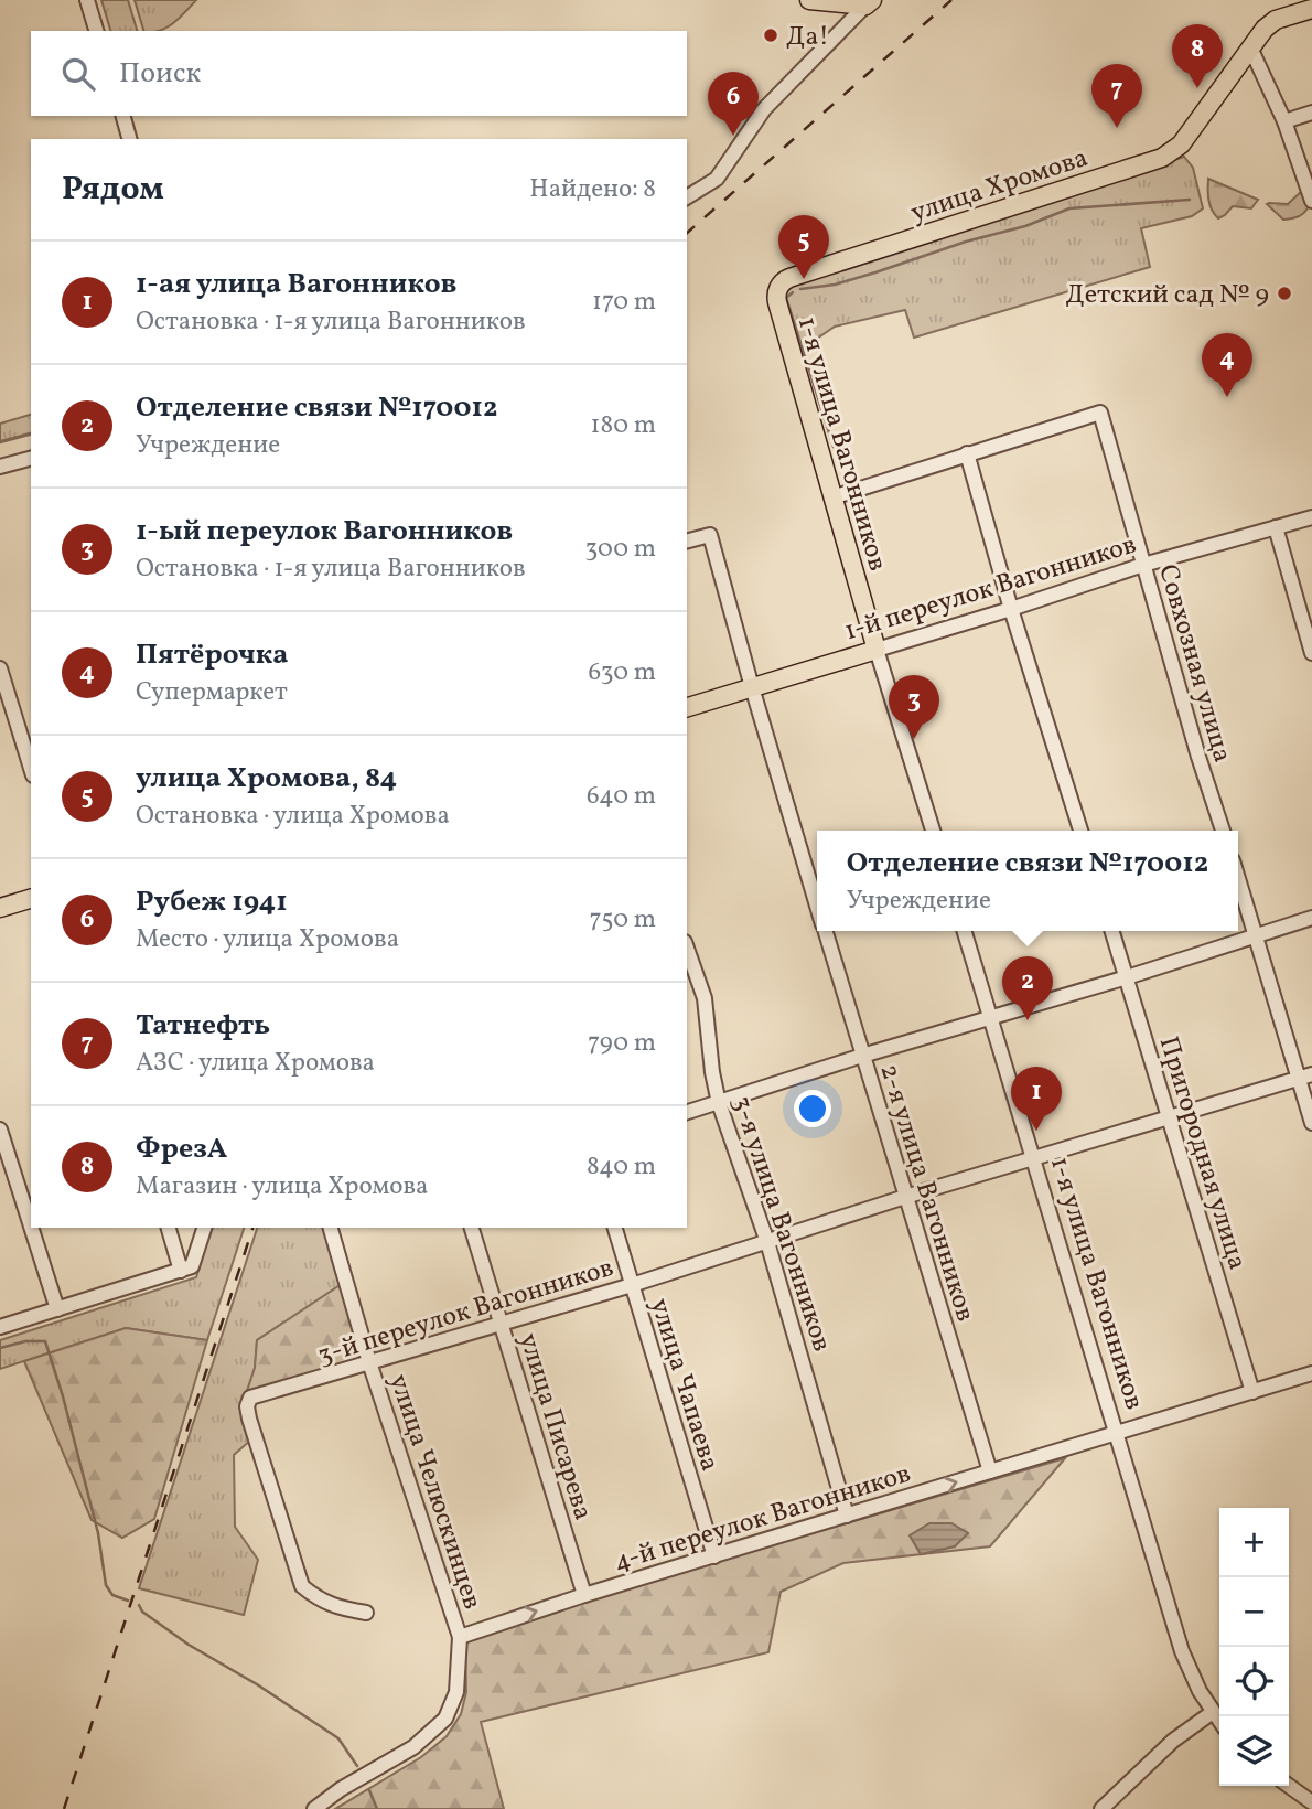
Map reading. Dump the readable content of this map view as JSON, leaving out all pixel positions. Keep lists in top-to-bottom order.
{
  "streets": {
    "main road": ["улица Хромова", "1-я улица Вагонников", "1-й переулок Вагонников"],
    "street": [
      "Совхозная улица",
      "Пригородная улица",
      "2-я улица Вагонников",
      "3-я улица Вагонников",
      "3-й переулок Вагонников",
      "улица Чапаева",
      "улица Писарева",
      "улица Челюскинцев",
      "4-й переулок Вагонников"
    ]
  },
  "crossings": [
    ["улица Хромова", "1-я улица Вагонников"],
    ["1-я улица Вагонников", "1-й переулок Вагонников"],
    ["1-я улица Вагонников", "3-й переулок Вагонников"],
    ["1-я улица Вагонников", "4-й переулок Вагонников"],
    ["1-й переулок Вагонников", "Совхозная улица"],
    ["1-й переулок Вагонников", "2-я улица Вагонников"],
    ["Пригородная улица", "3-й переулок Вагонников"],
    ["Пригородная улица", "4-й переулок Вагонников"],
    ["2-я улица Вагонников", "3-й переулок Вагонников"],
    ["2-я улица Вагонников", "4-й переулок Вагонников"],
    ["3-я улица Вагонников", "3-й переулок Вагонников"],
    ["3-я улица Вагонников", "4-й переулок Вагонников"],
    ["3-й переулок Вагонников", "улица Чапаева"],
    ["3-й переулок Вагонников", "улица Писарева"],
    ["3-й переулок Вагонников", "улица Челюскинцев"],
    ["улица Чапаева", "4-й переулок Вагонников"],
    ["улица Писарева", "4-й переулок Вагонников"],
    ["улица Челюскинцев", "4-й переулок Вагонников"]
  ],
  "places": ["Да!", "Детский сад № 9"],
  "page": {
    "pins": [
      "8",
      "7",
      "6",
      "5",
      "4",
      "3",
      "2",
      "1"
    ],
    "search": "Поиск",
    "heading": ["Рядом", "Найдено: 8"],
    "list": [
      {
        "mark": "1",
        "name": "1-ая улица Вагонников",
        "note": "Остановка · 1-я улица Вагонников",
        "value": "170 m"
      },
      {
        "mark": "2",
        "name": "Отделение связи №170012",
        "note": "Учреждение",
        "value": "180 m"
      },
      {
        "mark": "3",
        "name": "1-ый переулок Вагонников",
        "note": "Остановка · 1-я улица Вагонников",
        "value": "300 m"
      },
      {
        "mark": "4",
        "name": "Пятёрочка",
        "note": "Супермаркет",
        "value": "630 m"
      },
      {
        "mark": "5",
        "name": "улица Хромова, 84",
        "note": "Остановка · улица Хромова",
        "value": "640 m"
      },
      {
        "mark": "6",
        "name": "Рубеж 1941",
        "note": "Место · улица Хромова",
        "value": "750 m"
      },
      {
        "mark": "7",
        "name": "Татнефть",
        "note": "АЗС · улица Хромова",
        "value": "790 m"
      },
      {
        "mark": "8",
        "name": "ФрезА",
        "note": "Магазин · улица Хромова",
        "value": "840 m"
      }
    ],
    "popup": ["Отделение связи №170012", "Учреждение"],
    "map_buttons": ["+", "−"]
  }
}
